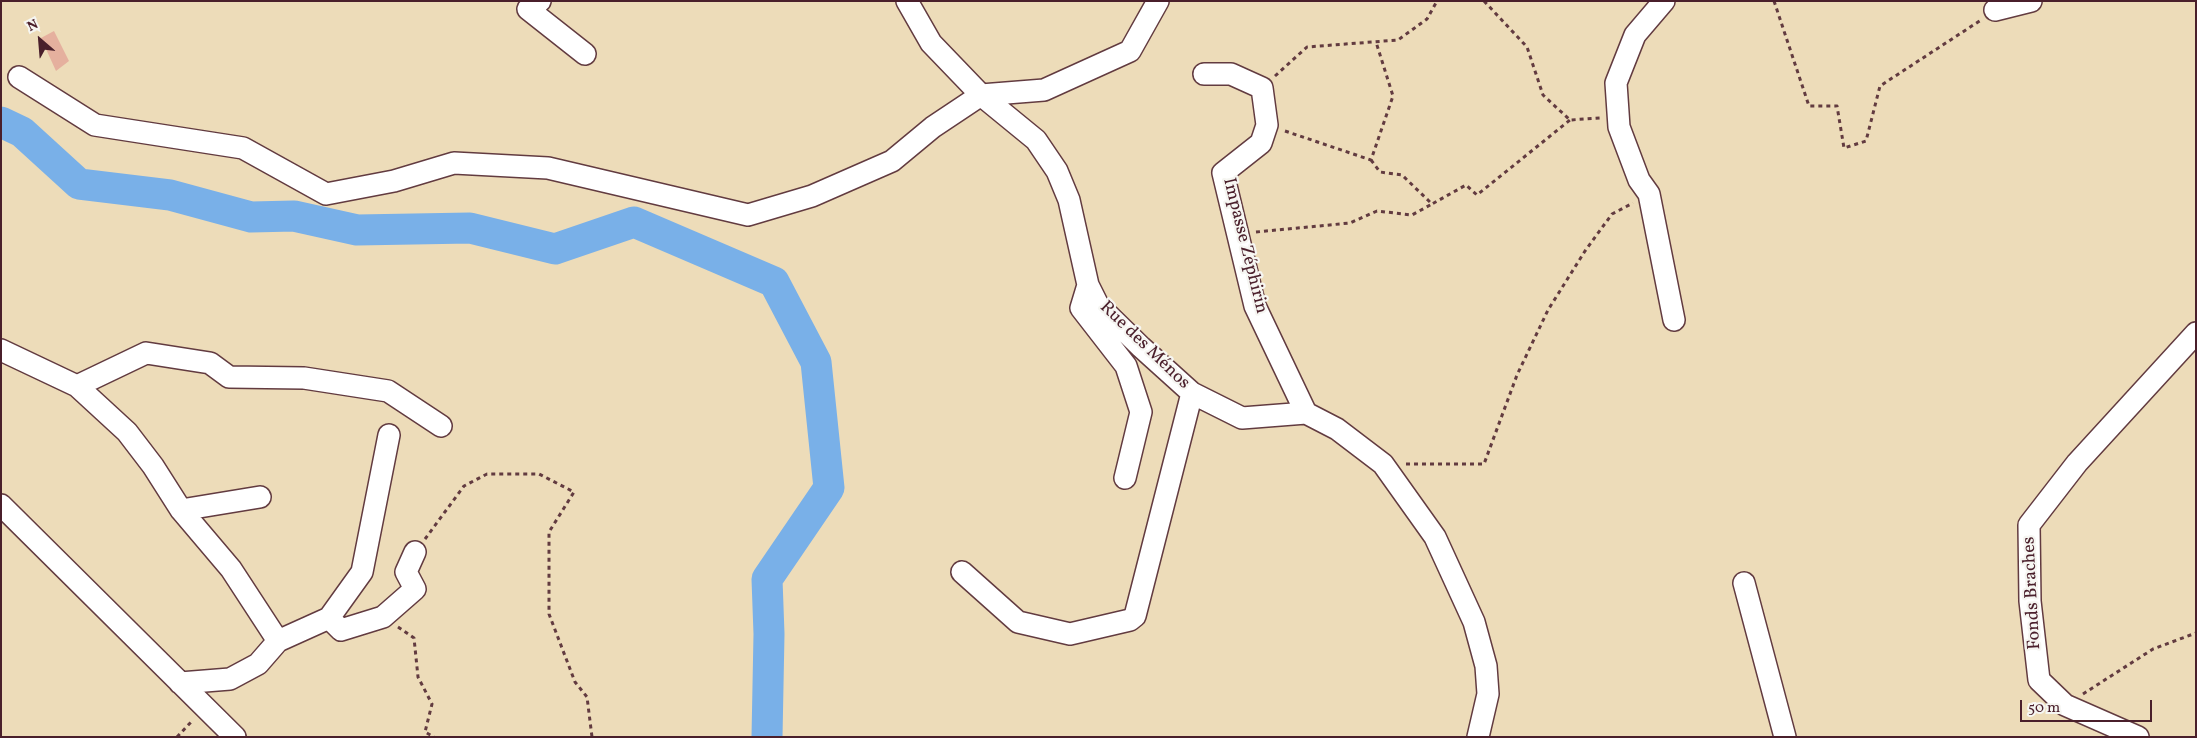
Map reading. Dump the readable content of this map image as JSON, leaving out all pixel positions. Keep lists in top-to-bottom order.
{
  "streets": {
    "street": ["Impasse Zéphirin", "Rue des Ménos", "Fonds Braches"]
  },
  "crossings": [
    ["Impasse Zéphirin", "Rue des Ménos"]
  ],
  "scale_bar": "50 m",
  "north": "top left"
}
